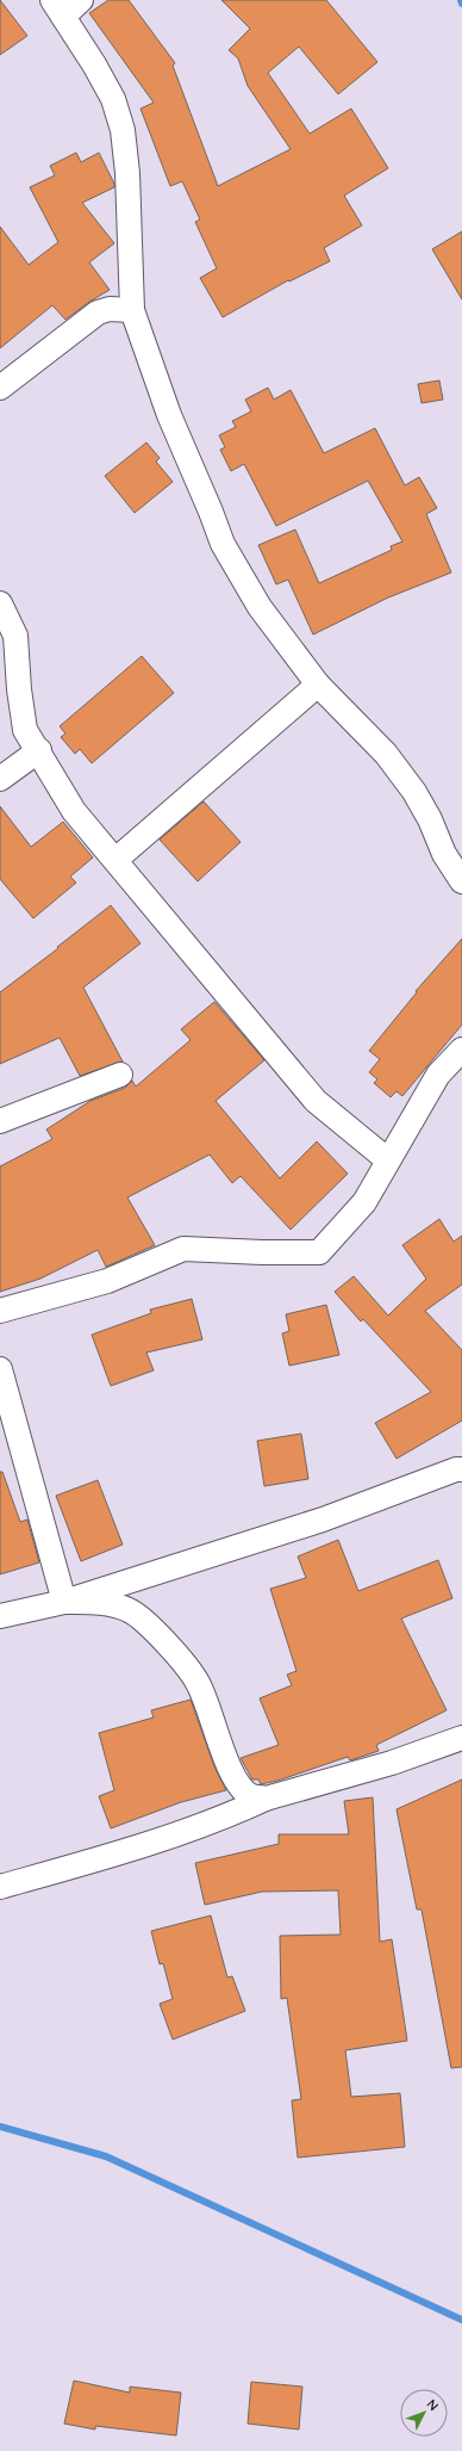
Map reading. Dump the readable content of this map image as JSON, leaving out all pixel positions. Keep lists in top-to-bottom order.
{
  "north": "top right"
}
